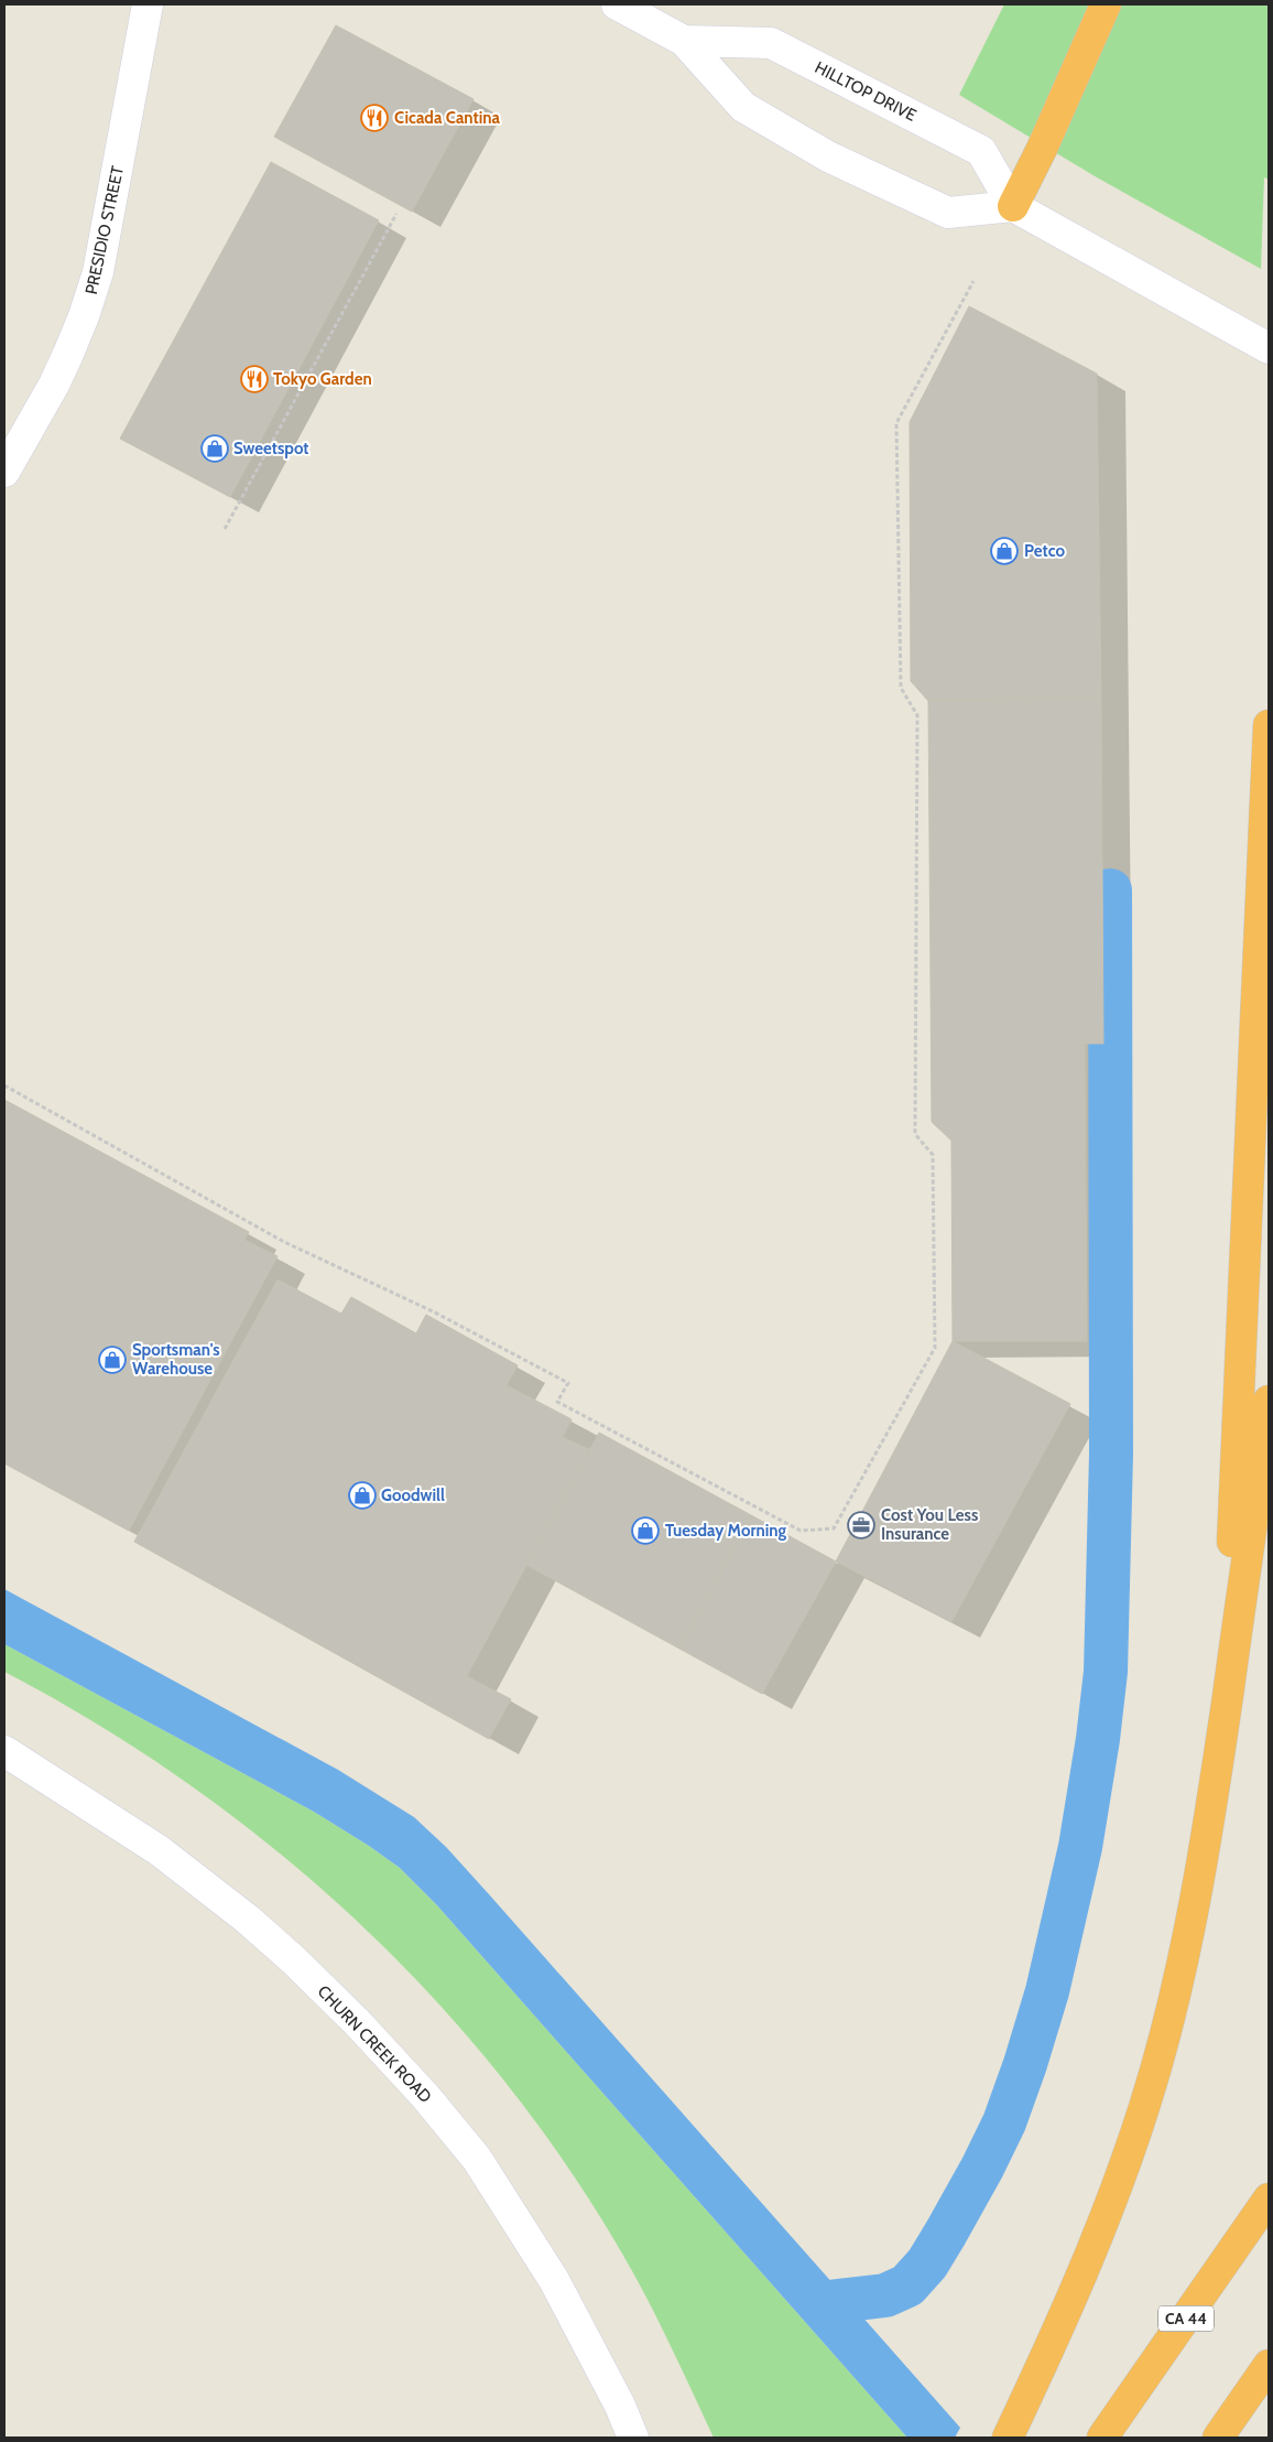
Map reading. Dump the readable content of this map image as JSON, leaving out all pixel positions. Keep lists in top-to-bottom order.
{
  "streets": {
    "highway": ["CA 44"],
    "main road": ["HILLTOP DRIVE", "PRESIDIO STREET", "CHURN CREEK ROAD"]
  },
  "places": {
    "restaurant": ["Cicada Cantina", "Tokyo Garden"],
    "shop": [
      "Sweetspot",
      "Petco",
      "Sportsman's Warehouse",
      "Goodwill",
      "Tuesday Morning"
    ],
    "office": ["Cost You Less Insurance"]
  }
}
